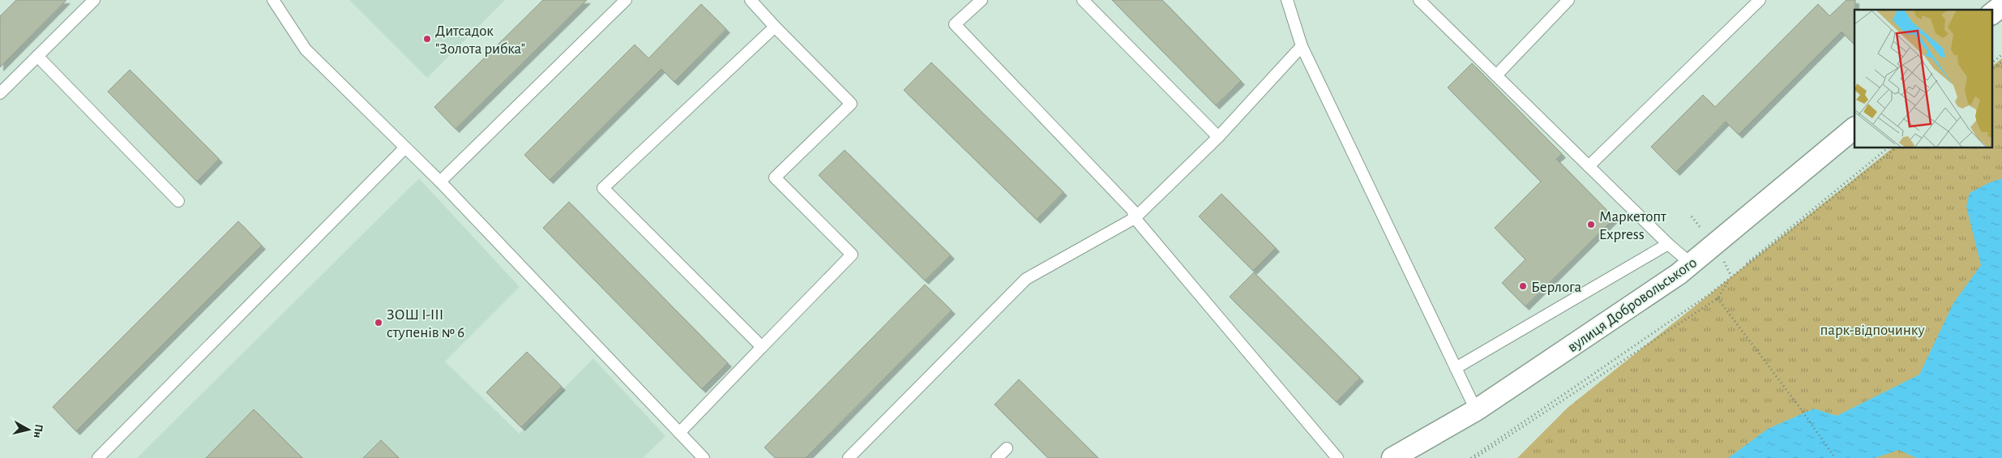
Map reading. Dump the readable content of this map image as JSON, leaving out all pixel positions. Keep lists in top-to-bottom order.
{
  "streets": {
    "street": ["вулиця Добровольського"]
  },
  "parks": ["парк-відпочинку"],
  "places": [
    "Дитсадок \"Золота рибка\"",
    "Маркетопт Express",
    "Берлога",
    "ЗОШ І-ІІІ ступенів № 6"
  ],
  "north": "right"
}
